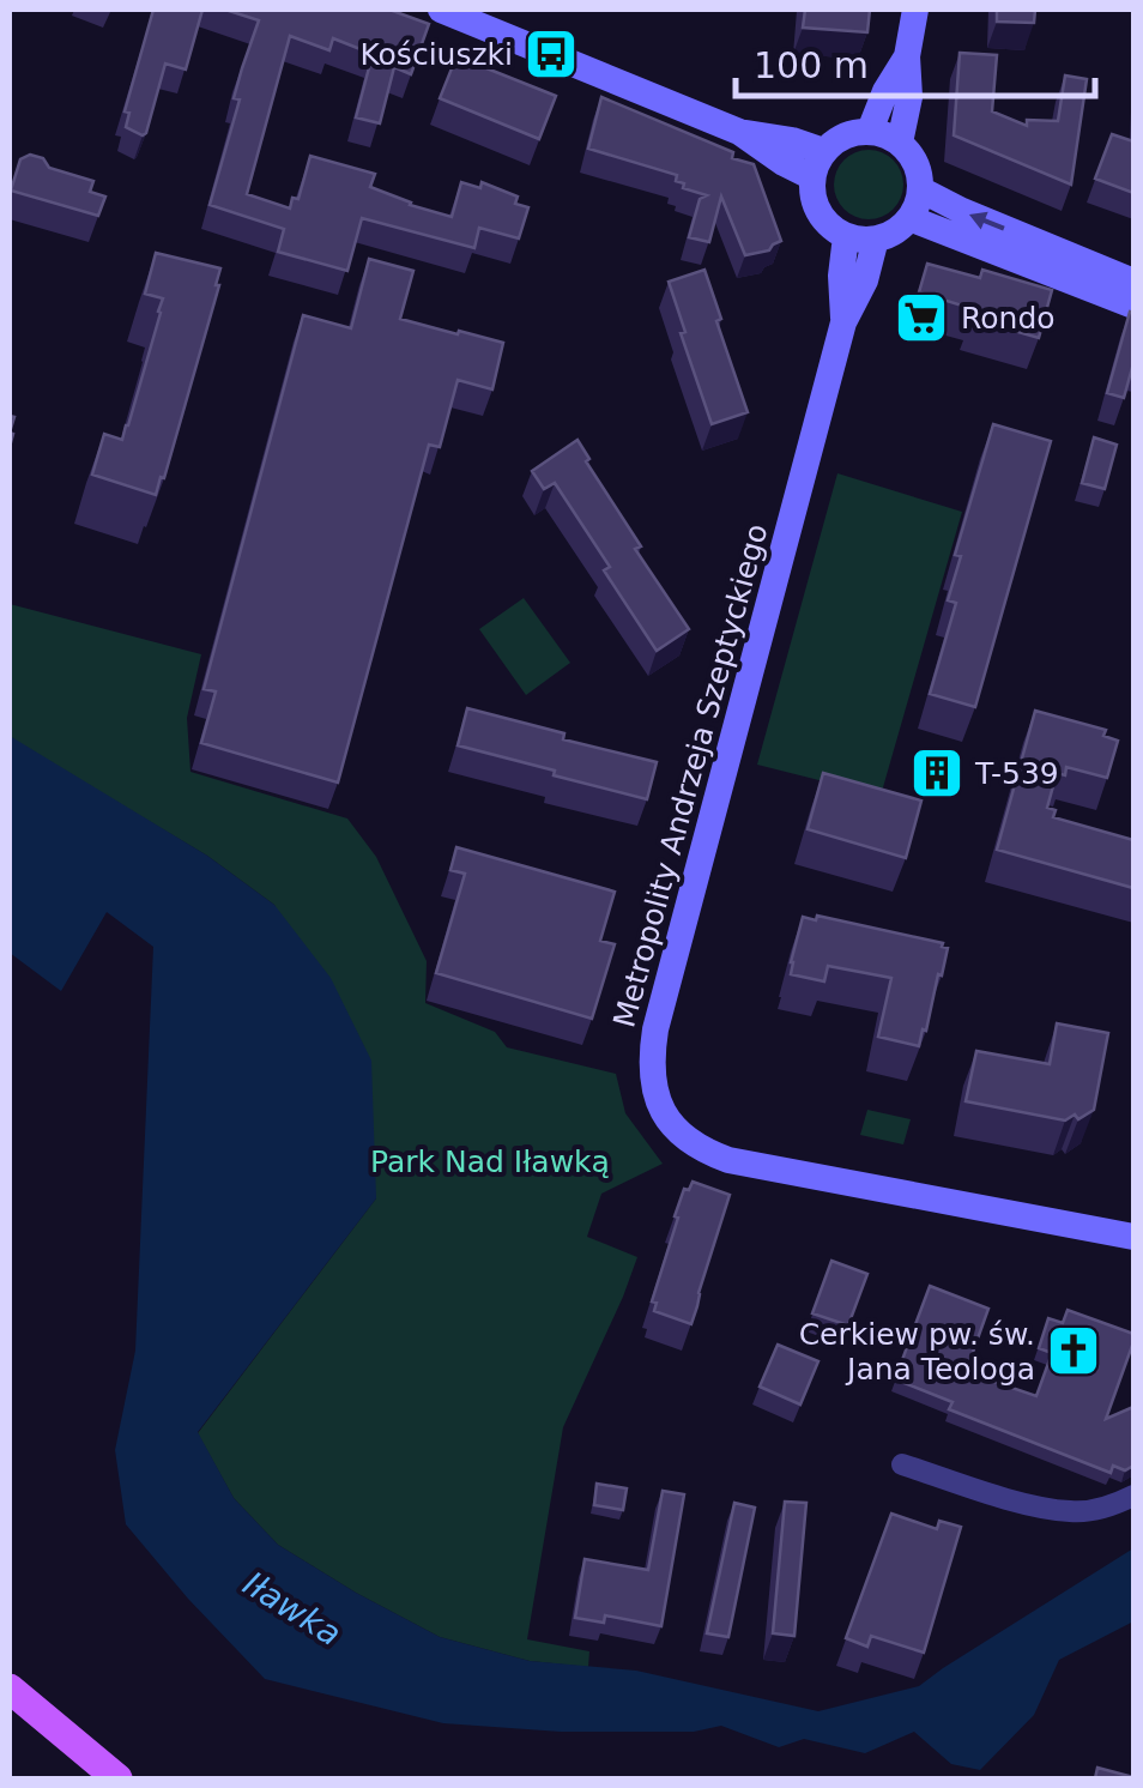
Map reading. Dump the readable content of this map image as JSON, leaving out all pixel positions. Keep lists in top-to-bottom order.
{
  "streets": {
    "street": ["Metropolity Andrzeja Szeptyckiego"]
  },
  "water": ["Iławka"],
  "parks": ["Park Nad Iławką"],
  "places": {
    "bus stop": ["Kościuszki"],
    "supermarket": ["Rondo"],
    "building": ["T-539"],
    "church": ["Cerkiew pw. św. Jana Teologa"]
  },
  "scale_bar": "100 m"
}
